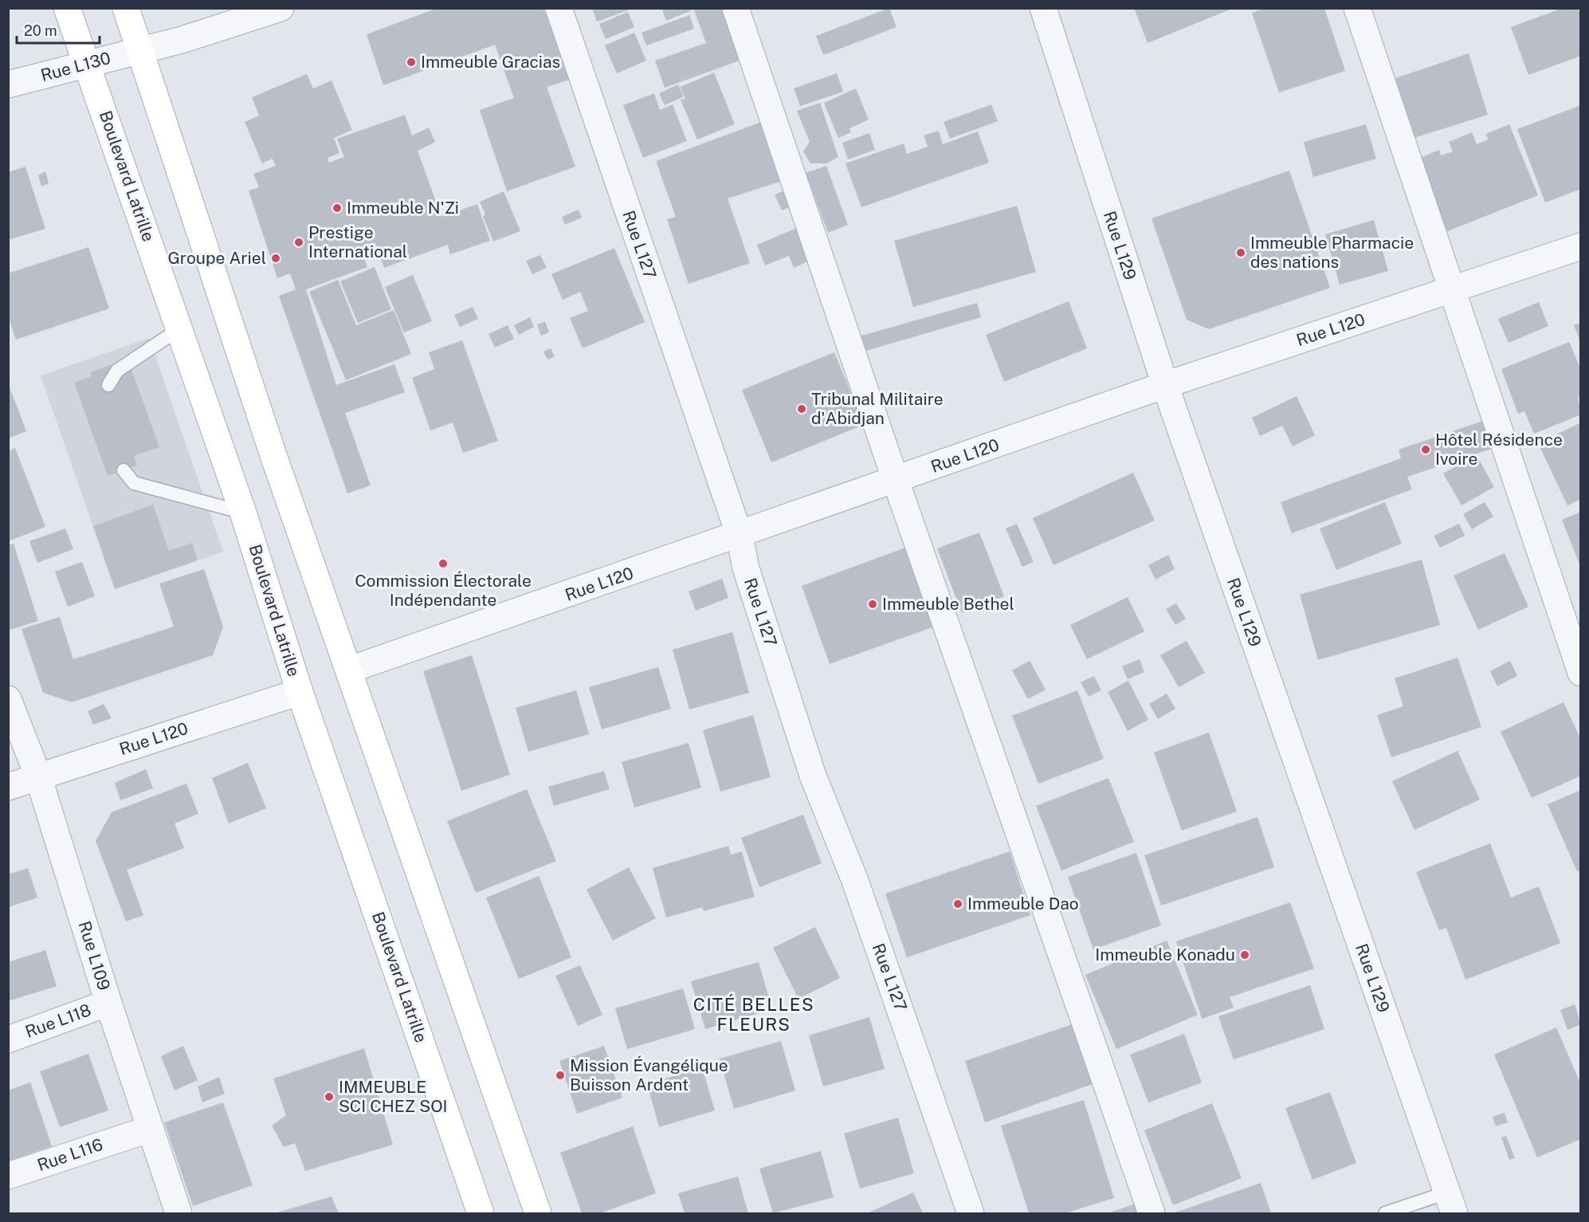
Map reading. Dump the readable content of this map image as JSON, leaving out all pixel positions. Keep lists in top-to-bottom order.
{
  "streets": {
    "main road": ["Boulevard Latrille"],
    "street": [
      "Rue L130",
      "Rue L127",
      "Rue L129",
      "Rue L120",
      "Rue L109",
      "Rue L118",
      "Rue L116"
    ]
  },
  "crossings": [
    ["Rue L130", "Boulevard Latrille"],
    ["Boulevard Latrille", "Rue L120"],
    ["Rue L127", "Rue L120"],
    ["Rue L129", "Rue L120"],
    ["Rue L120", "Rue L109"],
    ["Rue L109", "Rue L118"],
    ["Rue L109", "Rue L116"]
  ],
  "districts": ["CITÉ BELLES FLEURS"],
  "places": [
    "Immeuble Gracias",
    "Immeuble N'Zi",
    "Prestige International",
    "Immeuble Pharmacie des nations",
    "Groupe Ariel",
    "Tribunal Militaire d'Abidjan",
    "Hôtel Résidence Ivoire",
    "Commission Électorale Indépendante",
    "Immeuble Bethel",
    "Immeuble Dao",
    "Immeuble Konadu",
    "Mission Évangélique Buisson Ardent",
    "IMMEUBLE SCI CHEZ SOI"
  ],
  "scale_bar": "20 m"
}
